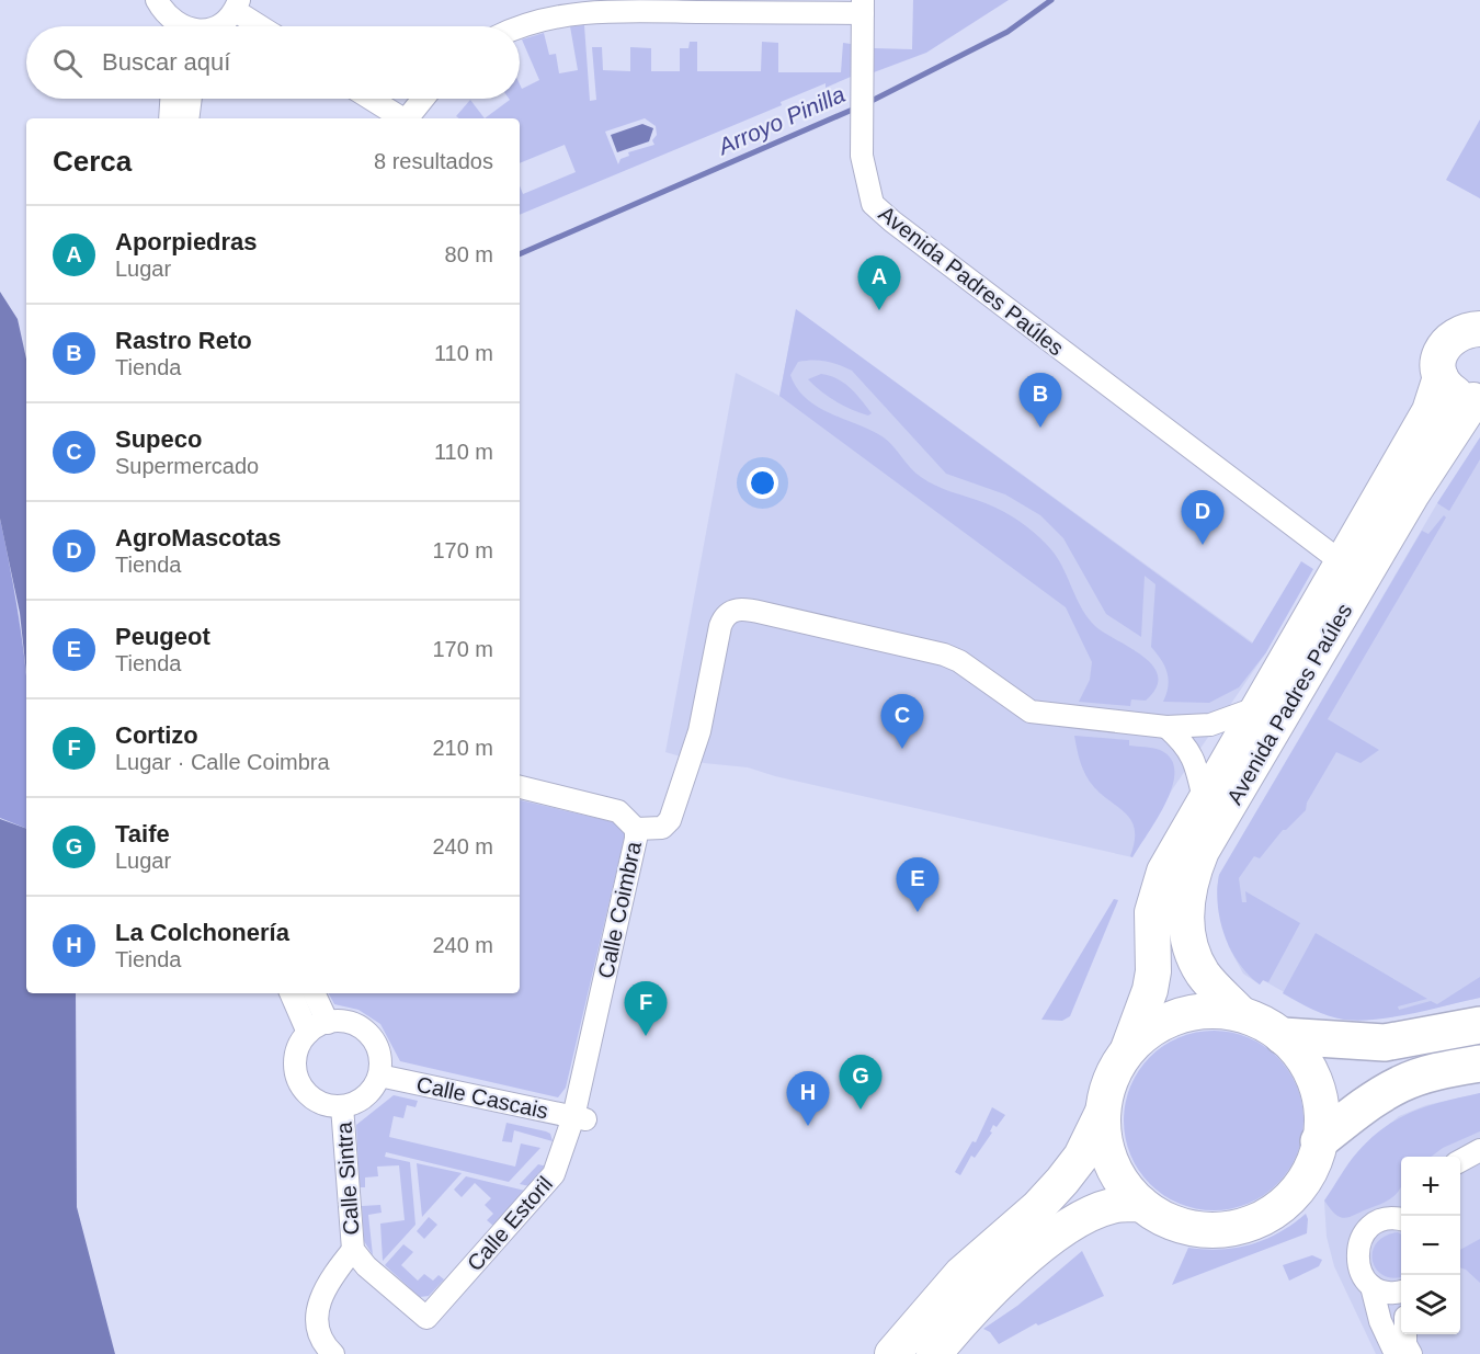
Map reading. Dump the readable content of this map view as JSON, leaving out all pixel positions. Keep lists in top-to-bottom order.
{
  "streets": {
    "highway": ["Avenida Padres Paúles"],
    "street": [
      "Calle Coimbra",
      "Calle Cascais",
      "Calle Sintra",
      "Calle Estoril"
    ]
  },
  "crossings": [
    ["Calle Coimbra", "Calle Cascais"],
    ["Calle Coimbra", "Calle Estoril"],
    ["Calle Cascais", "Calle Sintra"],
    ["Calle Cascais", "Calle Estoril"],
    ["Calle Sintra", "Calle Estoril"]
  ],
  "water": ["Arroyo Pinilla"],
  "page": {
    "search": "Buscar aquí",
    "heading": ["Cerca", "8 resultados"],
    "list": [
      {
        "mark": "A",
        "name": "Aporpiedras",
        "note": "Lugar",
        "value": "80 m"
      },
      {
        "mark": "B",
        "name": "Rastro Reto",
        "note": "Tienda",
        "value": "110 m"
      },
      {
        "mark": "C",
        "name": "Supeco",
        "note": "Supermercado",
        "value": "110 m"
      },
      {
        "mark": "D",
        "name": "AgroMascotas",
        "note": "Tienda",
        "value": "170 m"
      },
      {
        "mark": "E",
        "name": "Peugeot",
        "note": "Tienda",
        "value": "170 m"
      },
      {
        "mark": "F",
        "name": "Cortizo",
        "note": "Lugar · Calle Coimbra",
        "value": "210 m"
      },
      {
        "mark": "G",
        "name": "Taife",
        "note": "Lugar",
        "value": "240 m"
      },
      {
        "mark": "H",
        "name": "La Colchonería",
        "note": "Tienda",
        "value": "240 m"
      }
    ],
    "pins": [
      "A",
      "B",
      "D",
      "C",
      "E",
      "F",
      "G",
      "H"
    ],
    "map_buttons": ["+", "−"]
  }
}
